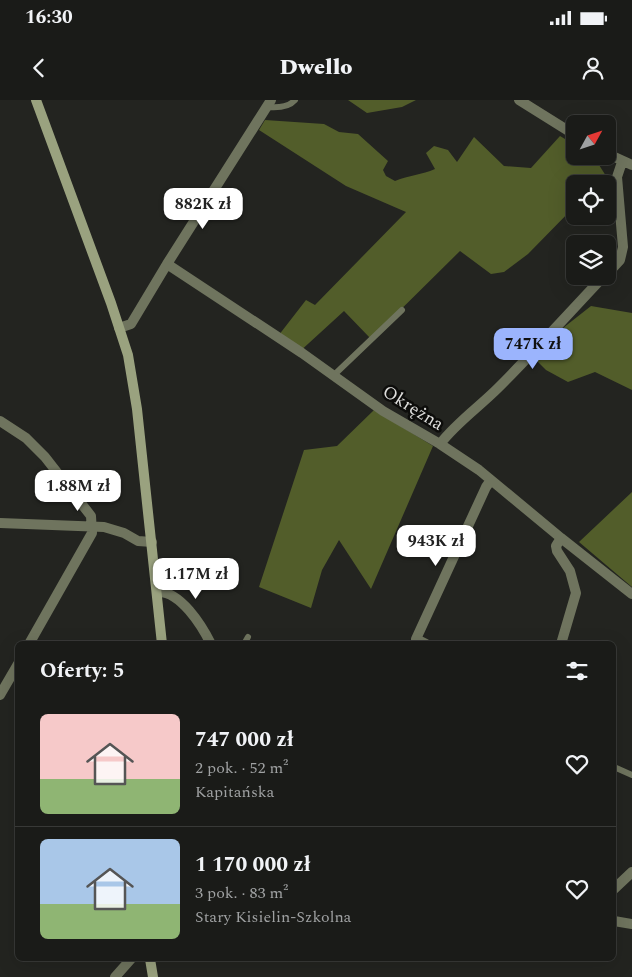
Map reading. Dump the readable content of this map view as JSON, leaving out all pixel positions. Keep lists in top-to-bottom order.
{
  "streets": {
    "street": ["Okrężna"]
  },
  "north": "top right",
  "page": {
    "status": "16:30",
    "header": "Dwello",
    "price": [
      "882K zł",
      "747K zł",
      "1.88M zł",
      "943K zł",
      "1.17M zł"
    ],
    "heading": "Oferty: 5",
    "list": [
      {
        "name": "747 000 zł",
        "note": "2 pok. · 52 m² · Kapitańska"
      },
      {
        "name": "1 170 000 zł",
        "note": "3 pok. · 83 m² · Stary Kisielin-Szkolna"
      }
    ]
  }
}
